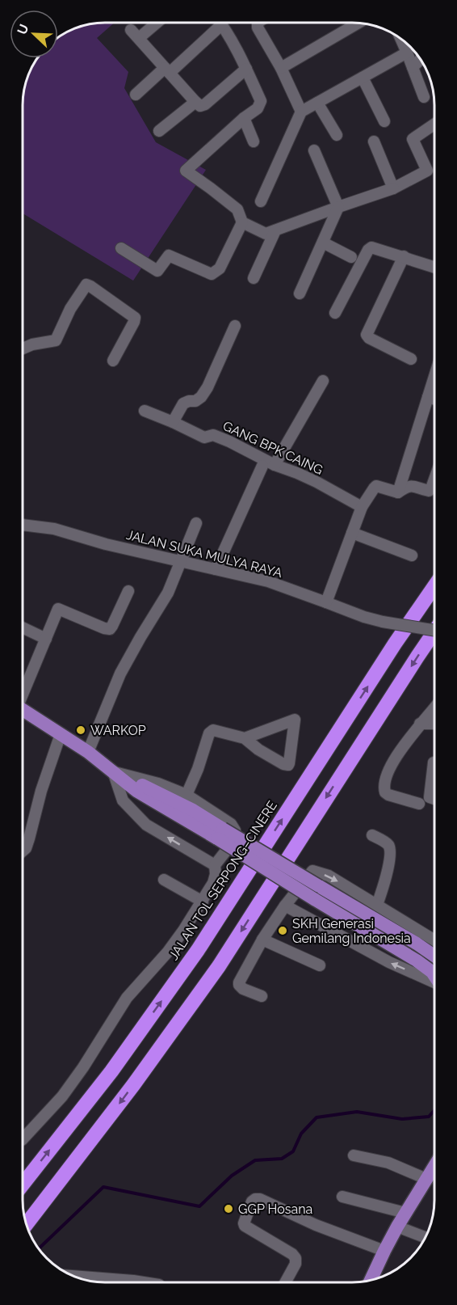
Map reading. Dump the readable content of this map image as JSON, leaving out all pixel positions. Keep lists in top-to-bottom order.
{
  "streets": {
    "highway": ["JALAN TOL SERPONG–CINERE"],
    "street": ["GANG BPK CAING", "JALAN SUKA MULYA RAYA"]
  },
  "places": ["WARKOP", "SKH Generasi Gemilang Indonesia", "GGP Hosana"],
  "north": "top left"
}
